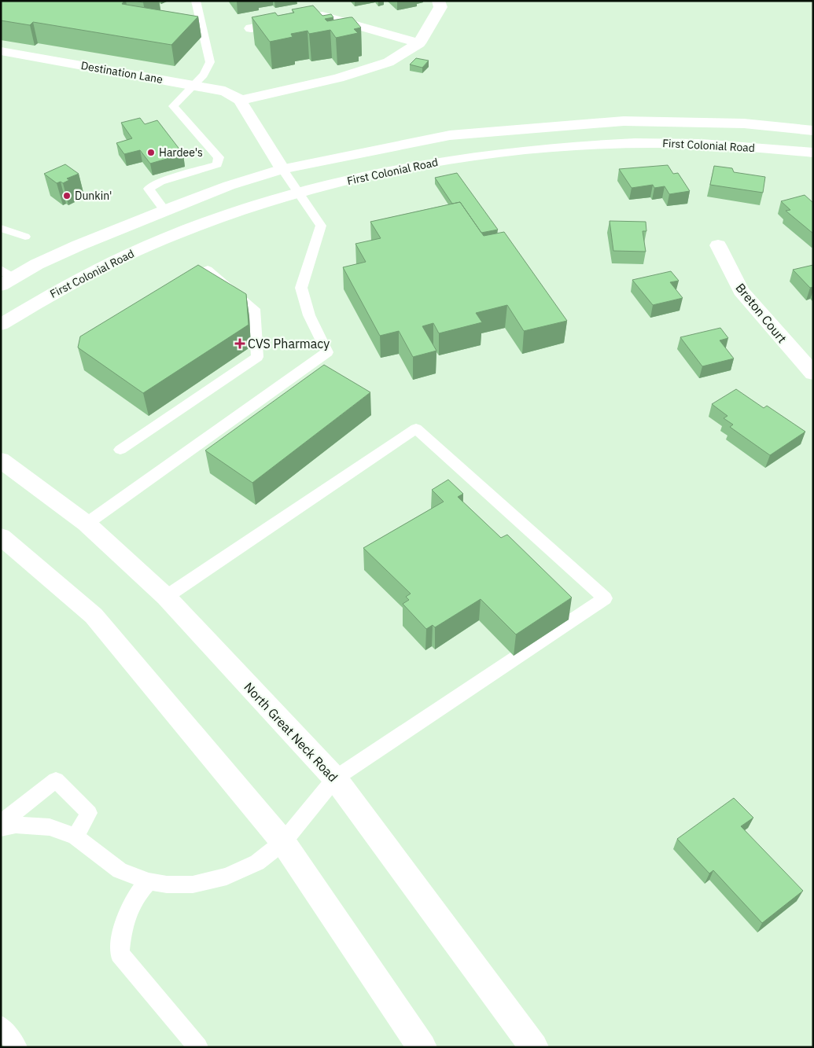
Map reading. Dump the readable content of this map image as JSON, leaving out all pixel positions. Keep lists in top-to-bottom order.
{
  "streets": {
    "main road": [
      "Destination Lane",
      "First Colonial Road",
      "Breton Court",
      "North Great Neck Road"
    ]
  },
  "crossings": [
    ["Destination Lane", "First Colonial Road"]
  ],
  "places": {
    "other": ["Hardee's", "Dunkin'"],
    "health": ["CVS Pharmacy"]
  }
}
